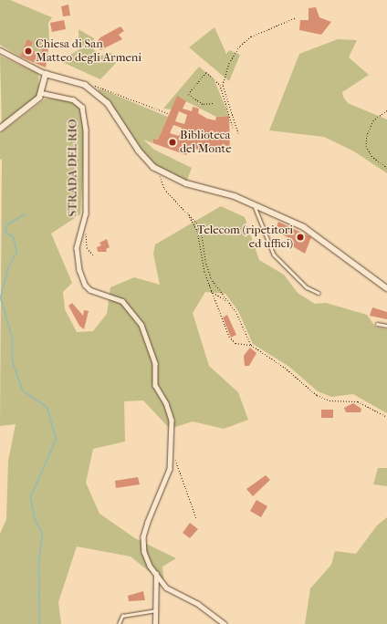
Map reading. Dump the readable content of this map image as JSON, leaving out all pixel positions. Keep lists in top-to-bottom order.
{
  "streets": {
    "street": ["STRADA DEL RIO"]
  },
  "places": ["Chiesa di San Matteo degli Armeni", "Biblioteca del Monte", "Telecom (ripetitori ed uffici)"]
}
